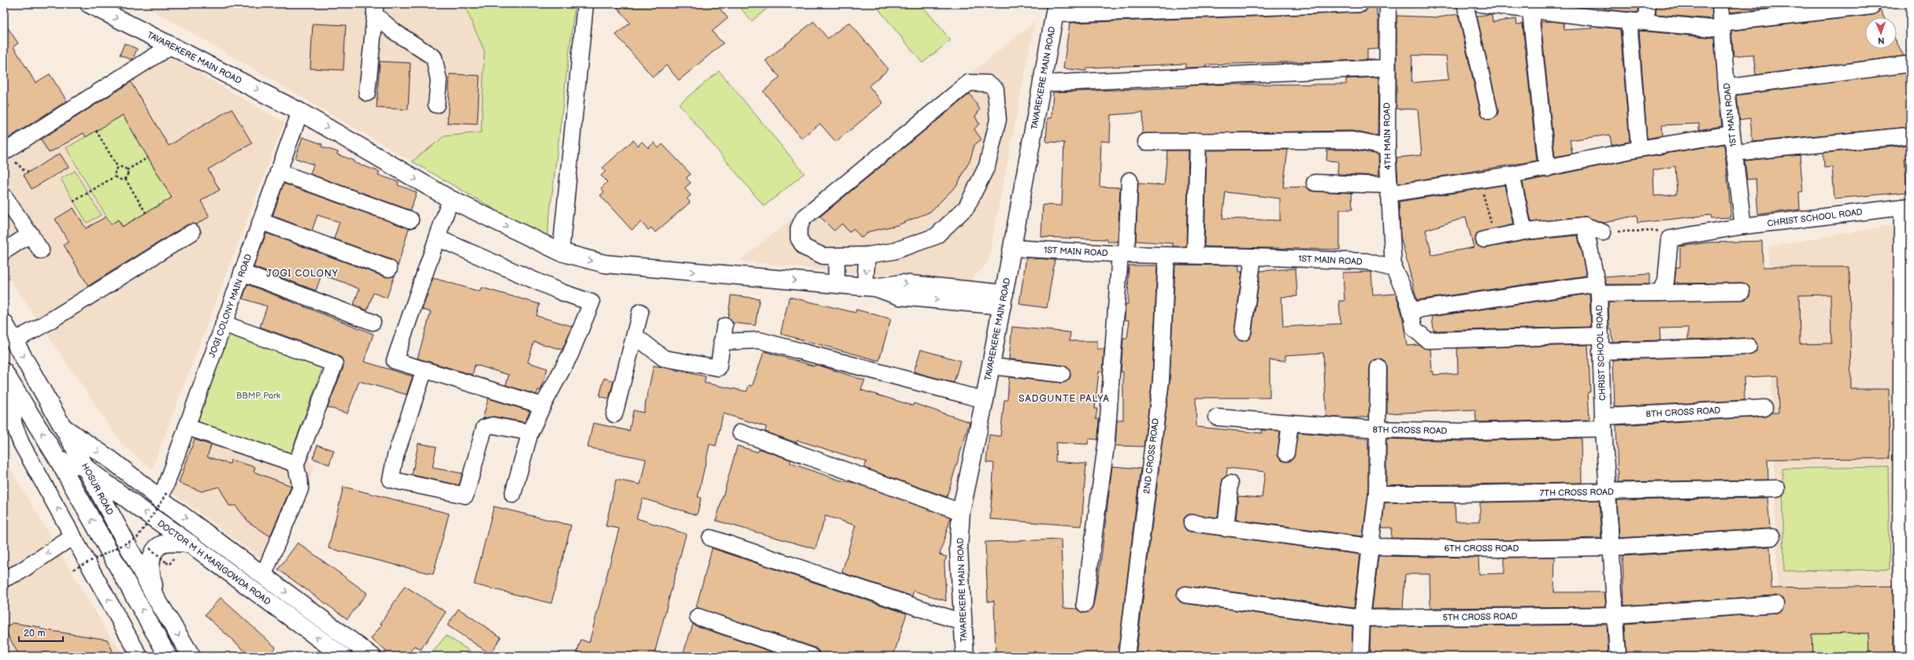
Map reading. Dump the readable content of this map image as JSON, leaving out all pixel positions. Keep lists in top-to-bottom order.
{
  "streets": {
    "main road": ["TAVAREKERE MAIN ROAD", "HOSUR ROAD", "DOCTOR M H MARIGOWDA ROAD"],
    "street": [
      "1ST MAIN ROAD",
      "4TH MAIN ROAD",
      "CHRIST SCHOOL ROAD",
      "JOGI COLONY MAIN ROAD",
      "8TH CROSS ROAD",
      "2ND CROSS ROAD",
      "7TH CROSS ROAD",
      "6TH CROSS ROAD",
      "5TH CROSS ROAD"
    ]
  },
  "crossings": [
    ["TAVAREKERE MAIN ROAD", "1ST MAIN ROAD"],
    ["TAVAREKERE MAIN ROAD", "JOGI COLONY MAIN ROAD"],
    ["1ST MAIN ROAD", "4TH MAIN ROAD"],
    ["1ST MAIN ROAD", "CHRIST SCHOOL ROAD"],
    ["1ST MAIN ROAD", "2ND CROSS ROAD"],
    ["CHRIST SCHOOL ROAD", "8TH CROSS ROAD"],
    ["CHRIST SCHOOL ROAD", "7TH CROSS ROAD"],
    ["CHRIST SCHOOL ROAD", "6TH CROSS ROAD"],
    ["CHRIST SCHOOL ROAD", "5TH CROSS ROAD"],
    ["JOGI COLONY MAIN ROAD", "DOCTOR M H MARIGOWDA ROAD"],
    ["HOSUR ROAD", "DOCTOR M H MARIGOWDA ROAD"]
  ],
  "one_way": ["TAVAREKERE MAIN ROAD"],
  "districts": ["JOGI COLONY", "SADGUNTE PALYA"],
  "parks": ["BBMP Park"],
  "scale_bar": "20 m",
  "north": "bottom"
}
